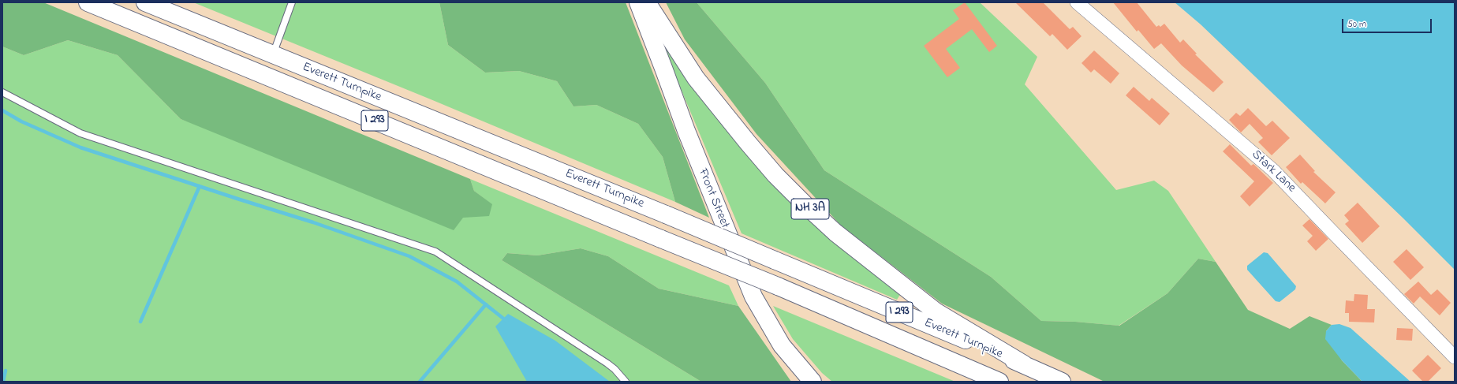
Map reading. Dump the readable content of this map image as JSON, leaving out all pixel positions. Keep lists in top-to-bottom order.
{
  "streets": {
    "main road": [
      "Everett Turnpike",
      "I 293",
      "Front Street",
      "NH 3A"
    ],
    "street": ["Stark Lane"]
  },
  "crossings": [
    ["Everett Turnpike", "NH 3A"]
  ],
  "scale_bar": "50 m"
}
